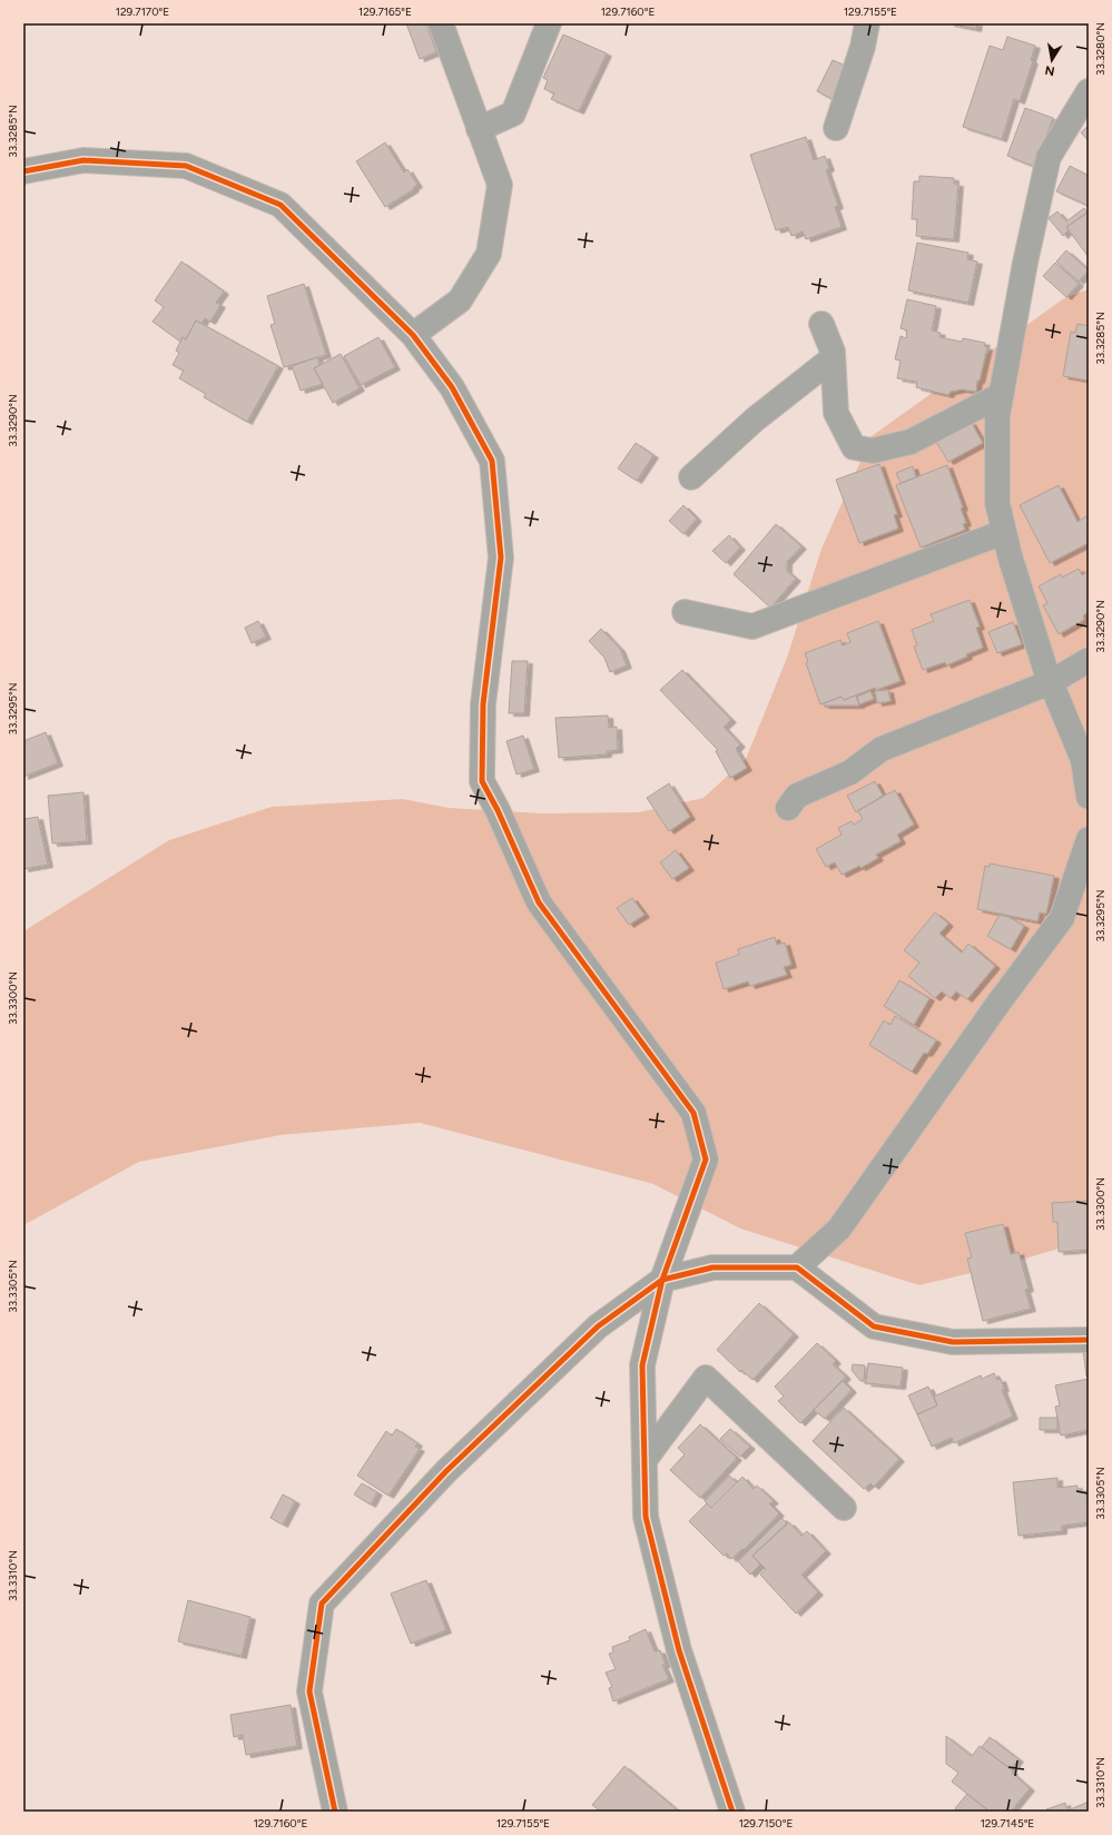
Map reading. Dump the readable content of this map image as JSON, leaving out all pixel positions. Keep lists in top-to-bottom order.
{
  "north": "bottom",
  "coordinates": [
    "129.7170°E",
    "129.7165°E",
    "129.7160°E",
    "129.7155°E",
    "33.3280°N",
    "33.3285°N",
    "33.3290°N",
    "33.3295°N",
    "33.3300°N",
    "33.3305°N",
    "33.3310°N",
    "129.7150°E",
    "129.7145°E"
  ]
}
